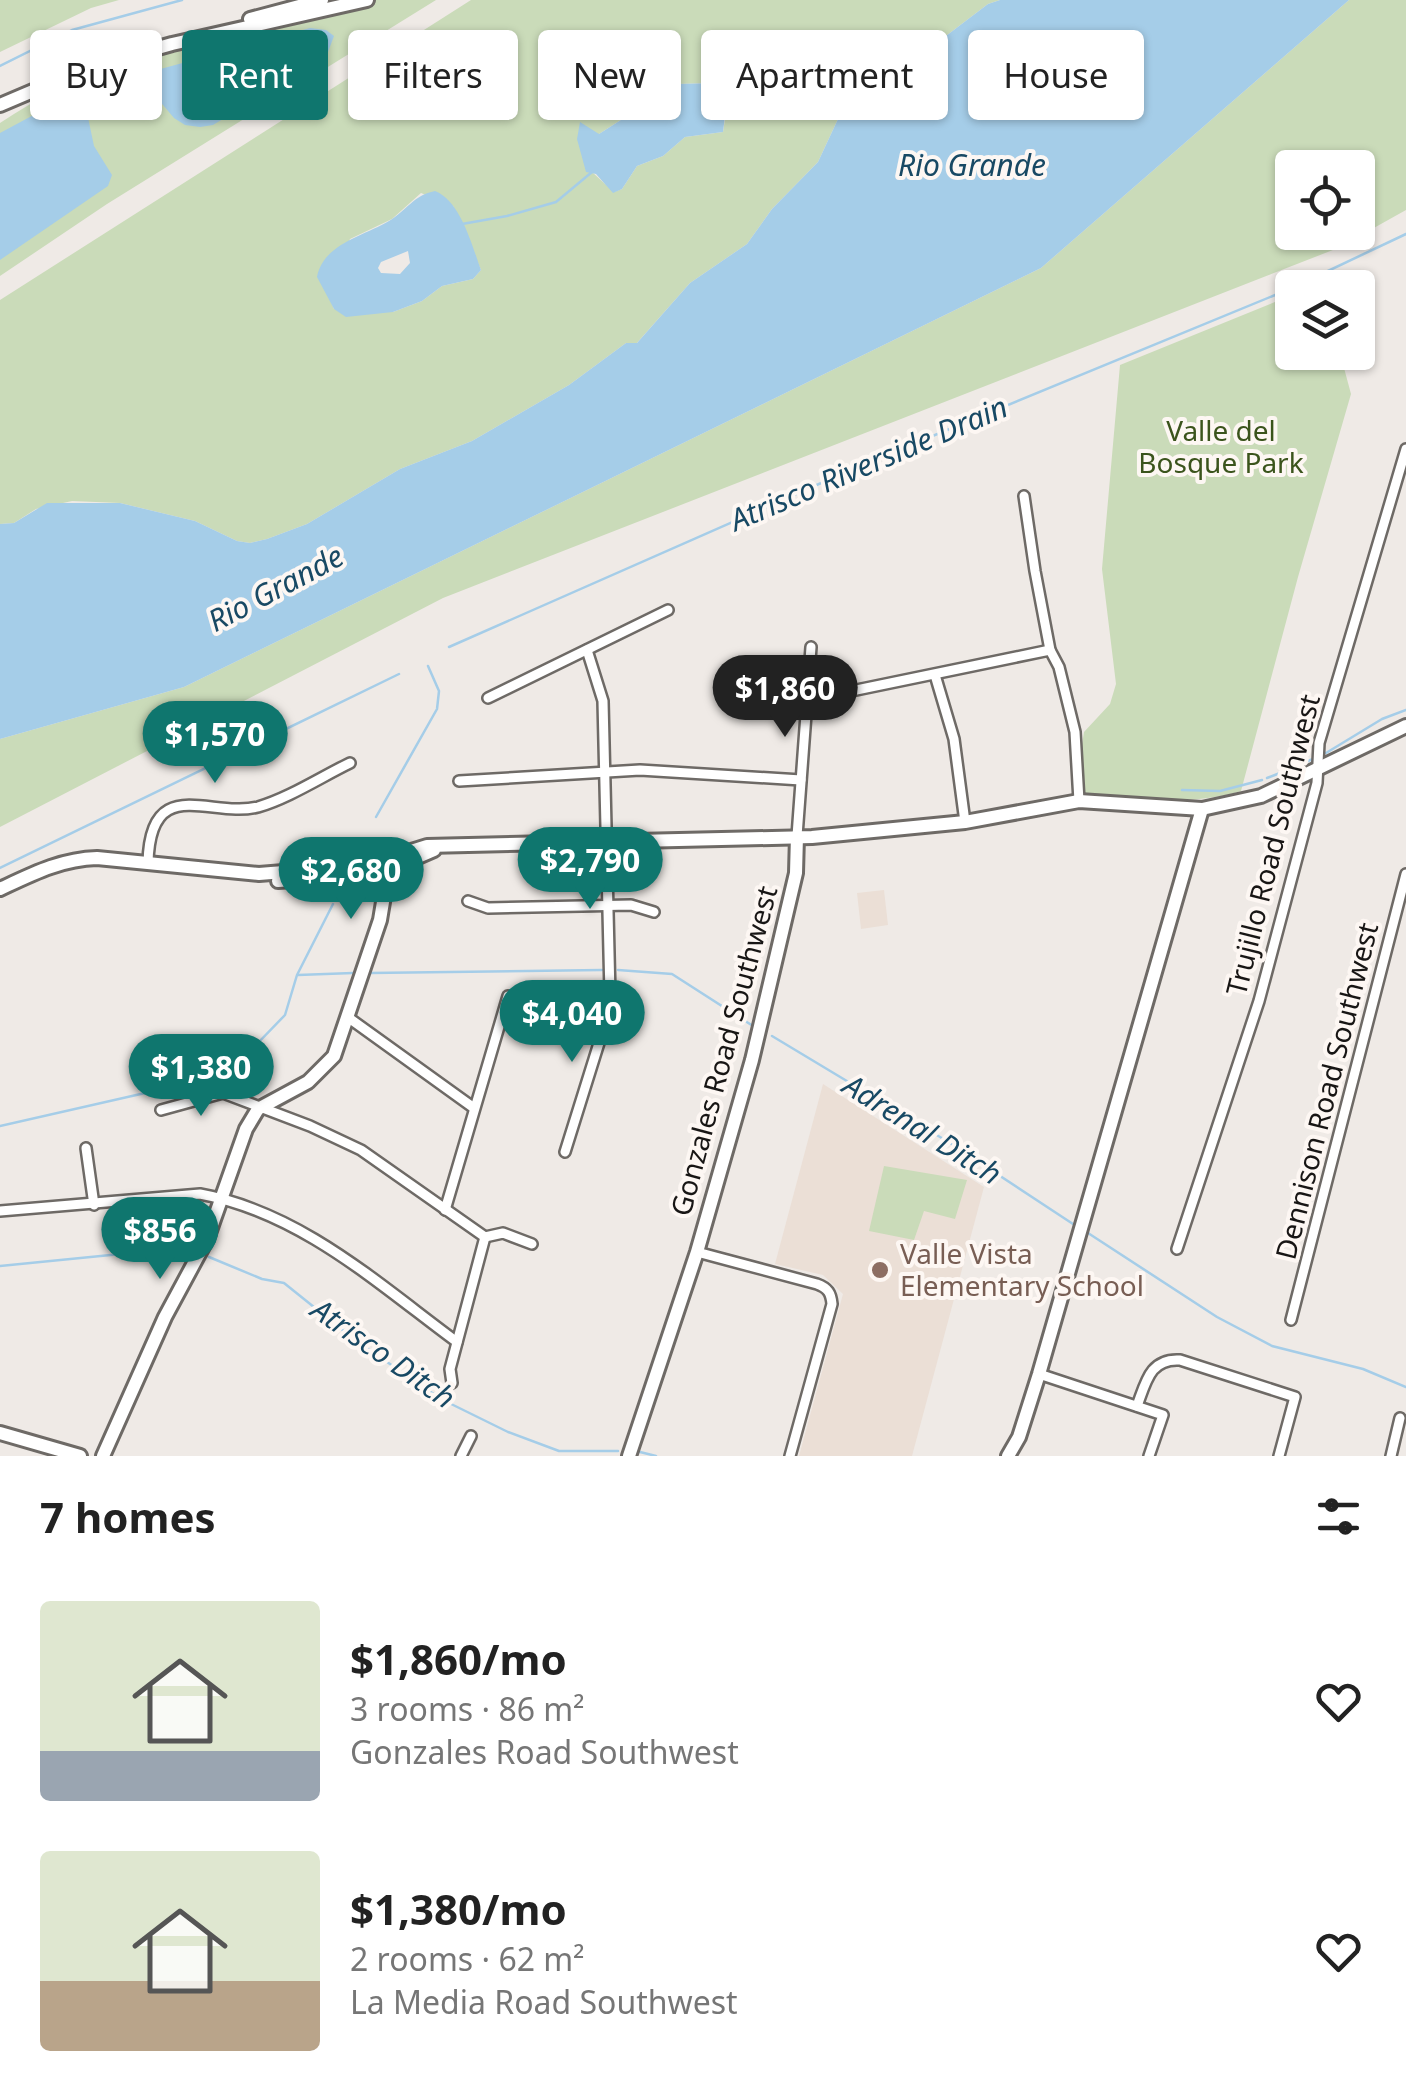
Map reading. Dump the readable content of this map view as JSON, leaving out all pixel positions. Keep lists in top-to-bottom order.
{
  "streets": {
    "street": ["Trujillo Road Southwest", "Gonzales Road Southwest", "Dennison Road Southwest"]
  },
  "water": [
    "Rio Grande",
    "Atrisco Riverside Drain",
    "Adrenal Ditch",
    "Atrisco Ditch"
  ],
  "parks": ["Valle del Bosque Park"],
  "places": ["Valle Vista Elementary School"],
  "page": {
    "chip": [
      "Buy",
      "Rent",
      "Filters",
      "New",
      "Apartment",
      "House"
    ],
    "price": [
      "$1,860",
      "$1,570",
      "$2,790",
      "$2,680",
      "$4,040",
      "$1,380",
      "$856"
    ],
    "heading": "7 homes",
    "list": [
      {
        "name": "$1,860/mo",
        "note": "3 rooms · 86 m² · Gonzales Road Southwest"
      },
      {
        "name": "$1,380/mo",
        "note": "2 rooms · 62 m² · La Media Road Southwest"
      }
    ]
  }
}
